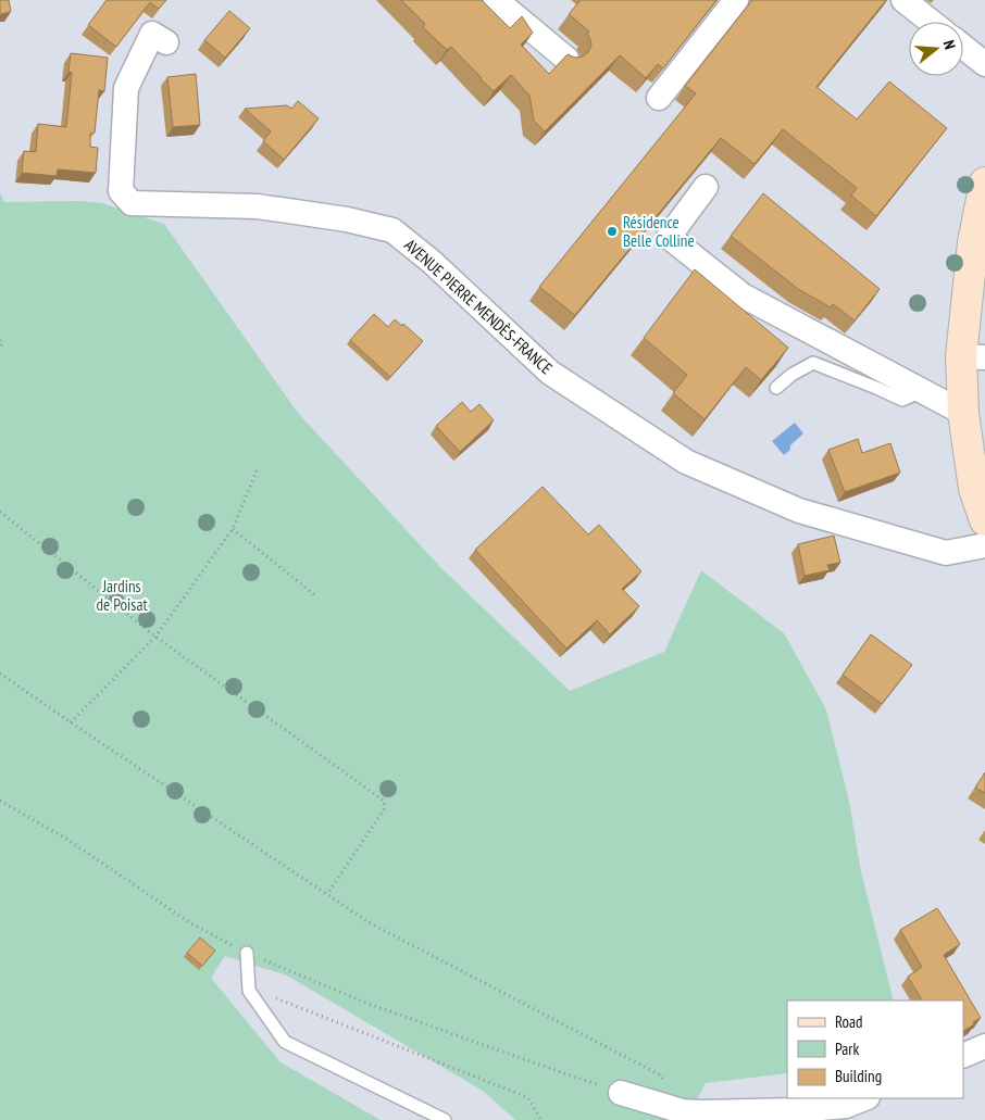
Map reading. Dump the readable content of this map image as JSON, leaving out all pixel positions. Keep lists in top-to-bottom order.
{
  "streets": {
    "street": ["AVENUE PIERRE MENDÈS-FRANCE"]
  },
  "parks": ["Jardins de Poisat"],
  "places": ["Résidence Belle Colline"],
  "legend": ["Road", "Park", "Building"],
  "north": "right"
}
